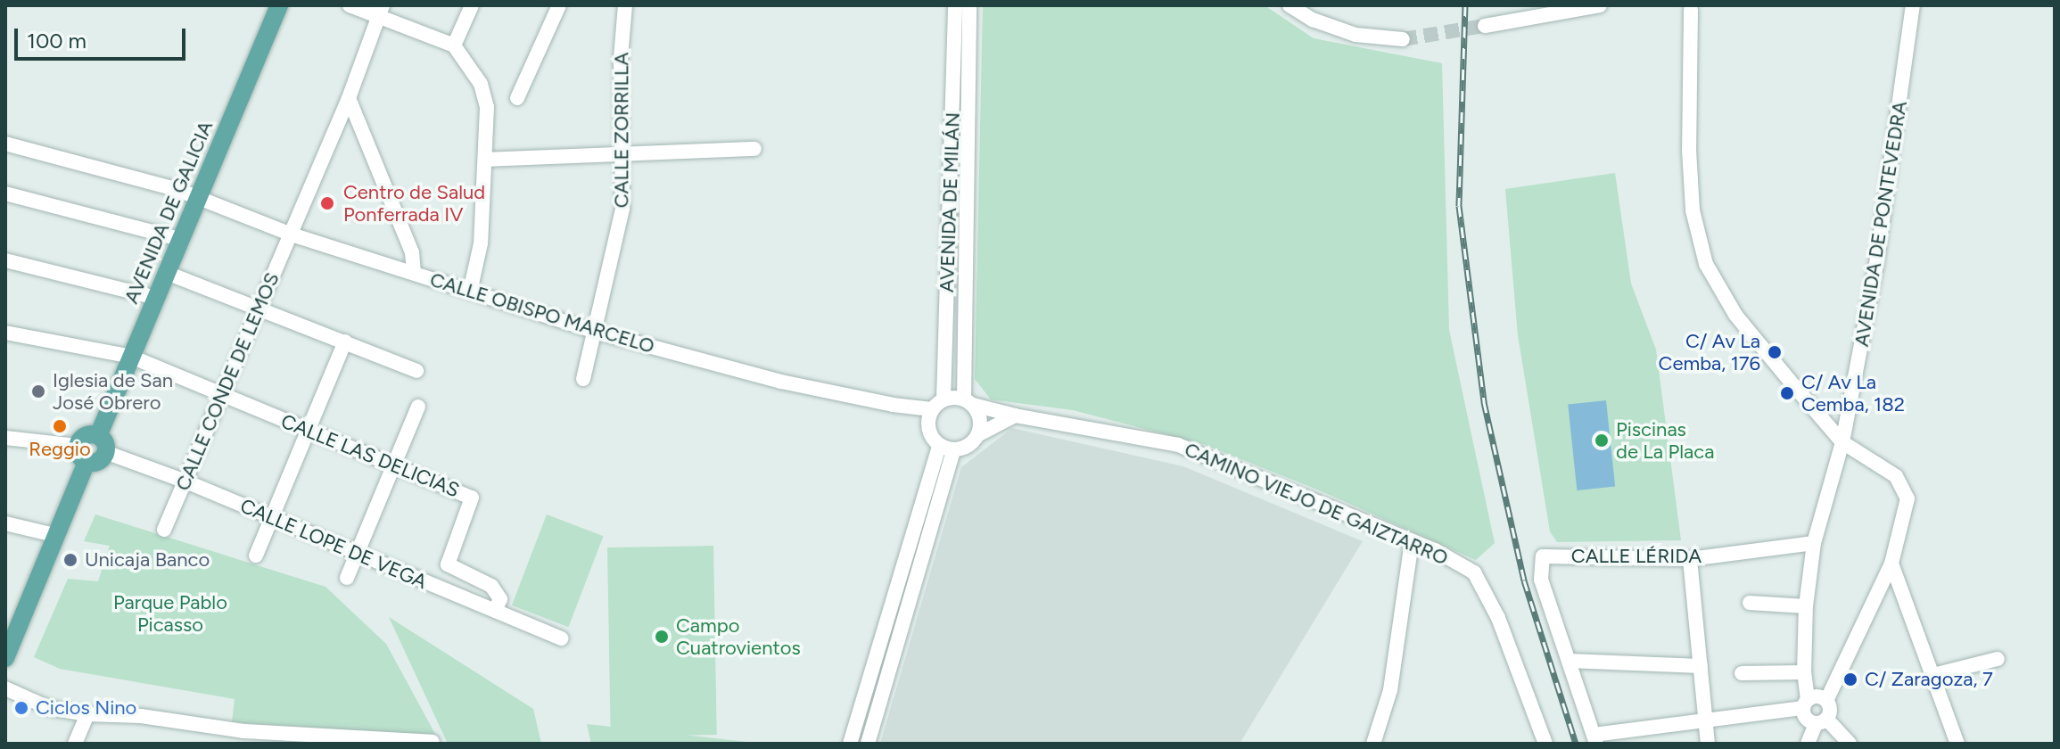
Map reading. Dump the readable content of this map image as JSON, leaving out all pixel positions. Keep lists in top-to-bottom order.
{
  "streets": {
    "main road": ["AVENIDA DE GALICIA"],
    "street": [
      "CALLE ZORRILLA",
      "AVENIDA DE MILÁN",
      "AVENIDA DE PONTEVEDRA",
      "CALLE OBISPO MARCELO",
      "CALLE CONDE DE LEMOS",
      "CALLE LAS DELICIAS",
      "CAMINO VIEJO DE GAIZTARRO",
      "CALLE LOPE DE VEGA",
      "CALLE LÉRIDA"
    ]
  },
  "crossings": [
    ["CALLE ZORRILLA", "CALLE OBISPO MARCELO"],
    ["AVENIDA DE MILÁN", "CALLE OBISPO MARCELO"],
    ["AVENIDA DE MILÁN", "CAMINO VIEJO DE GAIZTARRO"],
    ["AVENIDA DE GALICIA", "CALLE OBISPO MARCELO"],
    ["AVENIDA DE GALICIA", "CALLE LAS DELICIAS"],
    ["AVENIDA DE GALICIA", "CALLE LOPE DE VEGA"],
    ["AVENIDA DE PONTEVEDRA", "CALLE LÉRIDA"],
    ["CALLE OBISPO MARCELO", "CALLE CONDE DE LEMOS"],
    ["CALLE OBISPO MARCELO", "CAMINO VIEJO DE GAIZTARRO"],
    ["CALLE CONDE DE LEMOS", "CALLE LAS DELICIAS"],
    ["CALLE CONDE DE LEMOS", "CALLE LOPE DE VEGA"],
    ["CALLE LAS DELICIAS", "CALLE LOPE DE VEGA"]
  ],
  "parks": ["Parque Pablo Picasso"],
  "places": [
    "Centro de Salud Ponferrada IV",
    "C/ Av La Cemba, 176",
    "Iglesia de San José Obrero",
    "C/ Av La Cemba, 182",
    "Reggio",
    "Piscinas de La Placa",
    "Unicaja Banco",
    "Campo Cuatrovientos",
    "C/ Zaragoza, 7",
    "Ciclos Nino"
  ],
  "scale_bar": "100 m"
}
